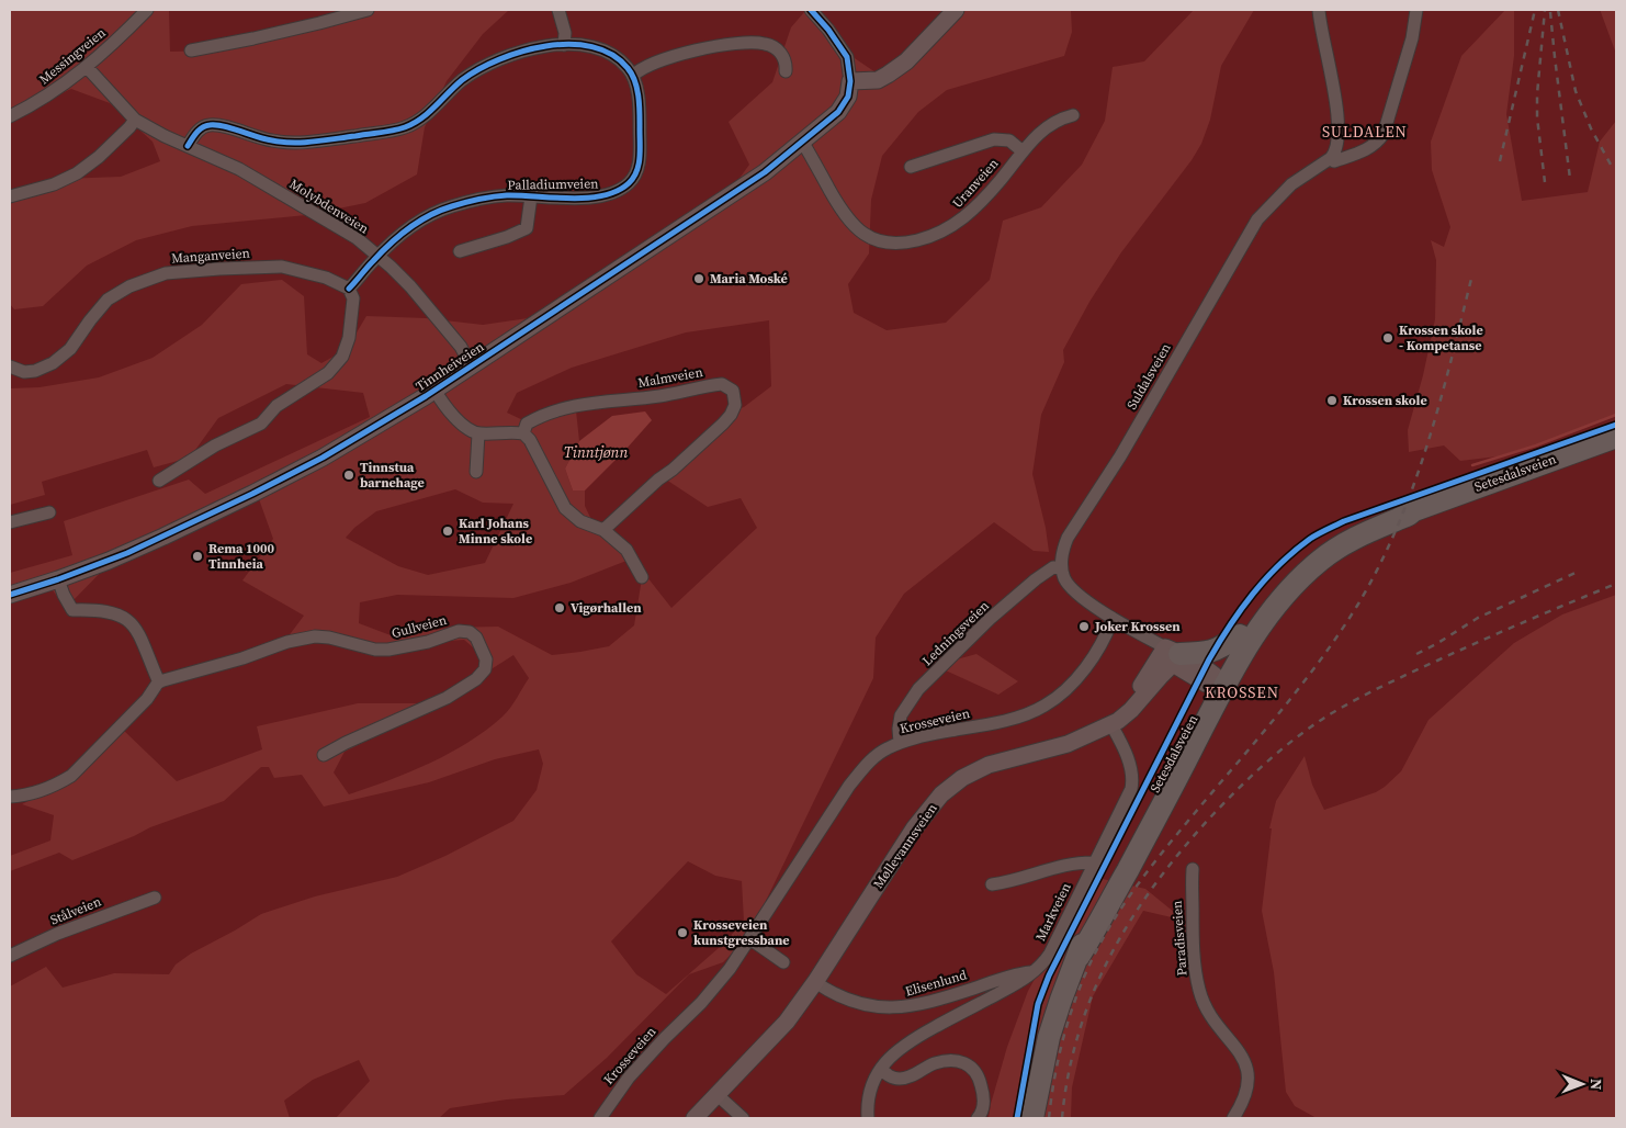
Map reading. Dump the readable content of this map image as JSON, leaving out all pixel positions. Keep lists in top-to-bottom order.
{
  "streets": {
    "highway": ["Setesdalsveien"],
    "street": [
      "Messingveien",
      "Uranveien",
      "Palladiumveien",
      "Molybdenveien",
      "Manganveien",
      "Tinnheiveien",
      "Suldalsveien",
      "Malmveien",
      "Gullveien",
      "Ledningsveien",
      "Krosseveien",
      "Møllevannsveien",
      "Stålveien",
      "Markveien",
      "Paradisveien",
      "Elisenlund"
    ]
  },
  "crossings": [
    ["Messingveien", "Molybdenveien"],
    ["Uranveien", "Tinnheiveien"],
    ["Palladiumveien", "Molybdenveien"],
    ["Molybdenveien", "Tinnheiveien"],
    ["Suldalsveien", "Ledningsveien"],
    ["Ledningsveien", "Krosseveien"],
    ["Møllevannsveien", "Markveien"],
    ["Møllevannsveien", "Elisenlund"],
    ["Markveien", "Elisenlund"]
  ],
  "districts": ["SULDALEN", "KROSSEN"],
  "water": ["Tinntjønn"],
  "places": [
    "Maria Moské",
    "Krossen skole - Kompetanse",
    "Krossen skole",
    "Tinnstua barnehage",
    "Karl Johans Minne skole",
    "Rema 1000 Tinnheia",
    "Vigørhallen",
    "Joker Krossen",
    "Krosseveien kunstgressbane"
  ],
  "north": "right"
}
